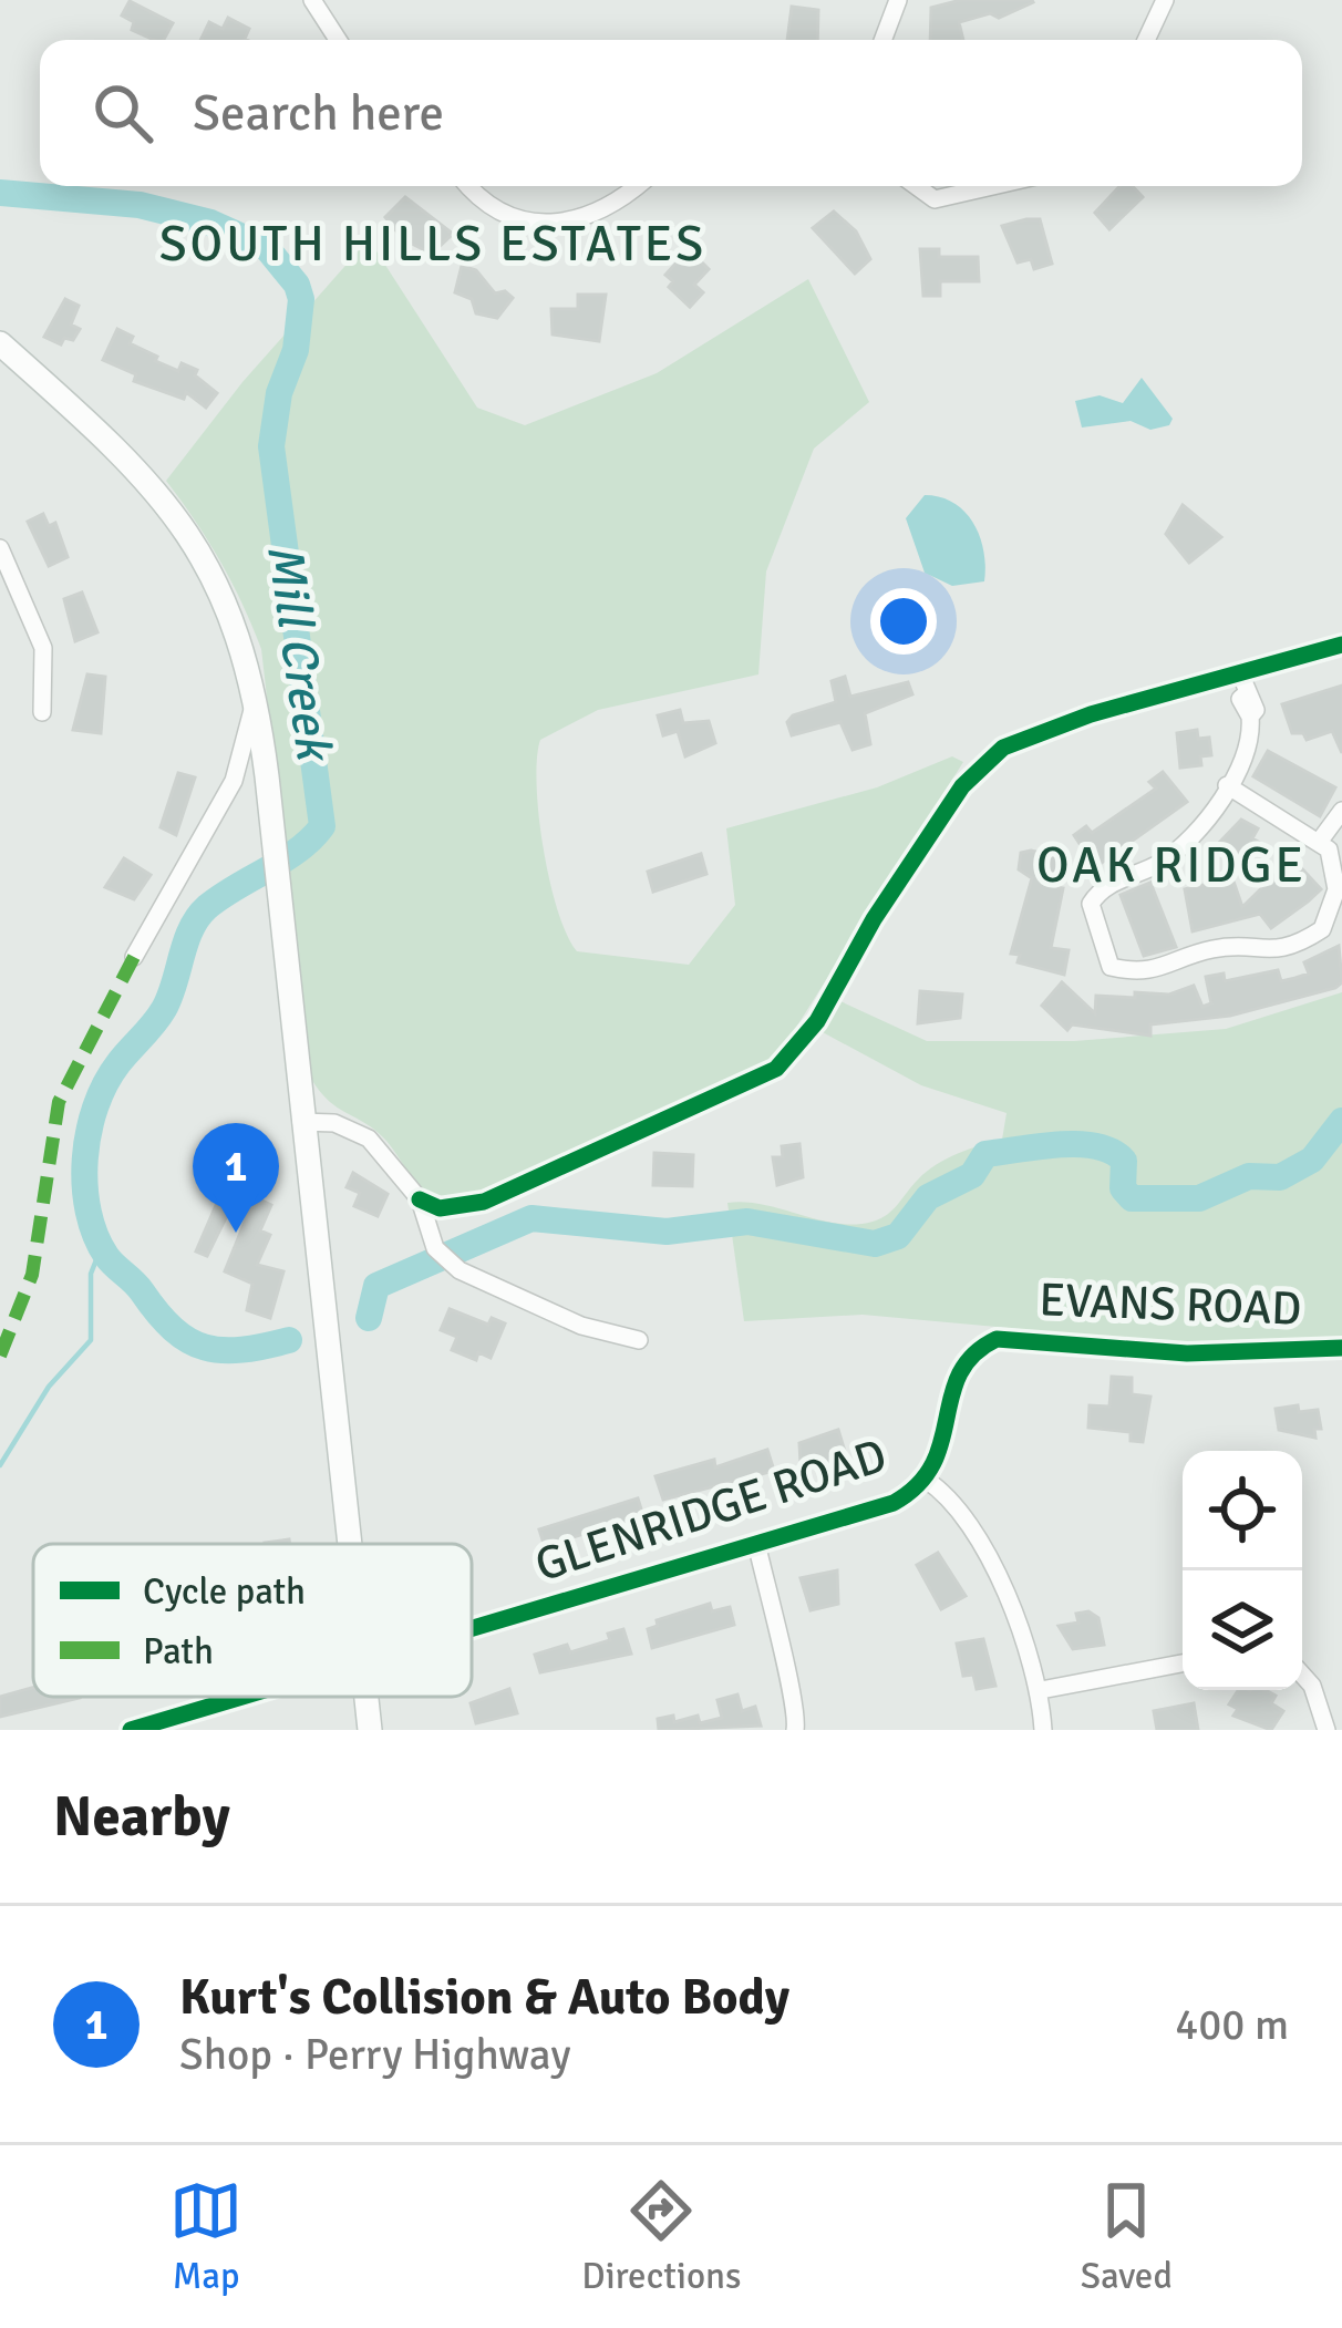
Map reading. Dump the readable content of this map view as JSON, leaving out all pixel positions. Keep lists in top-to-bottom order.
{
  "streets": {
    "street": ["EVANS ROAD", "GLENRIDGE ROAD"]
  },
  "crossings": [
    ["EVANS ROAD", "GLENRIDGE ROAD"]
  ],
  "districts": ["SOUTH HILLS ESTATES", "OAK RIDGE"],
  "water": ["Mill Creek"],
  "legend": ["Cycle path", "Path"],
  "page": {
    "search": "Search here",
    "pins": "1",
    "heading": "Nearby",
    "list": [
      {
        "mark": "1",
        "name": "Kurt's Collision & Auto Body",
        "note": "Shop · Perry Highway",
        "value": "400 m"
      }
    ],
    "nav": ["Map", "Directions", "Saved"]
  }
}
